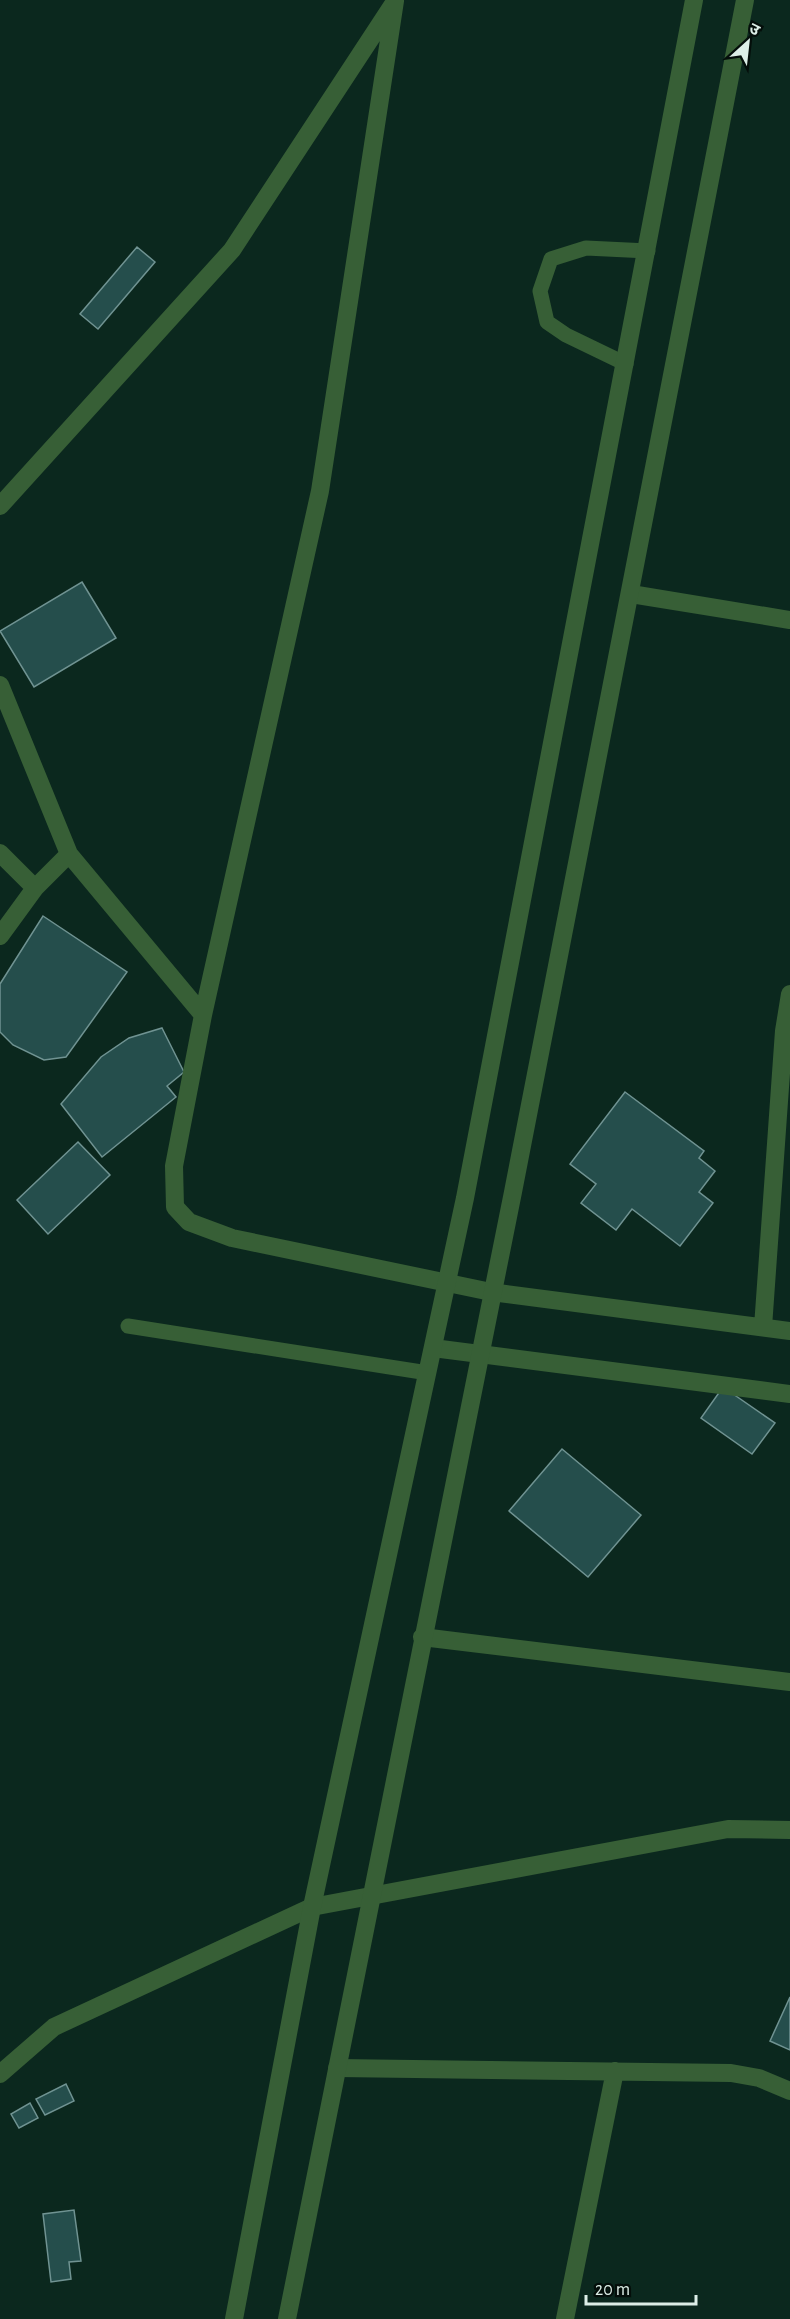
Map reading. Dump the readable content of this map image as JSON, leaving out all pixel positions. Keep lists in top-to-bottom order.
{
  "scale_bar": "20 m",
  "north": "top right"
}
